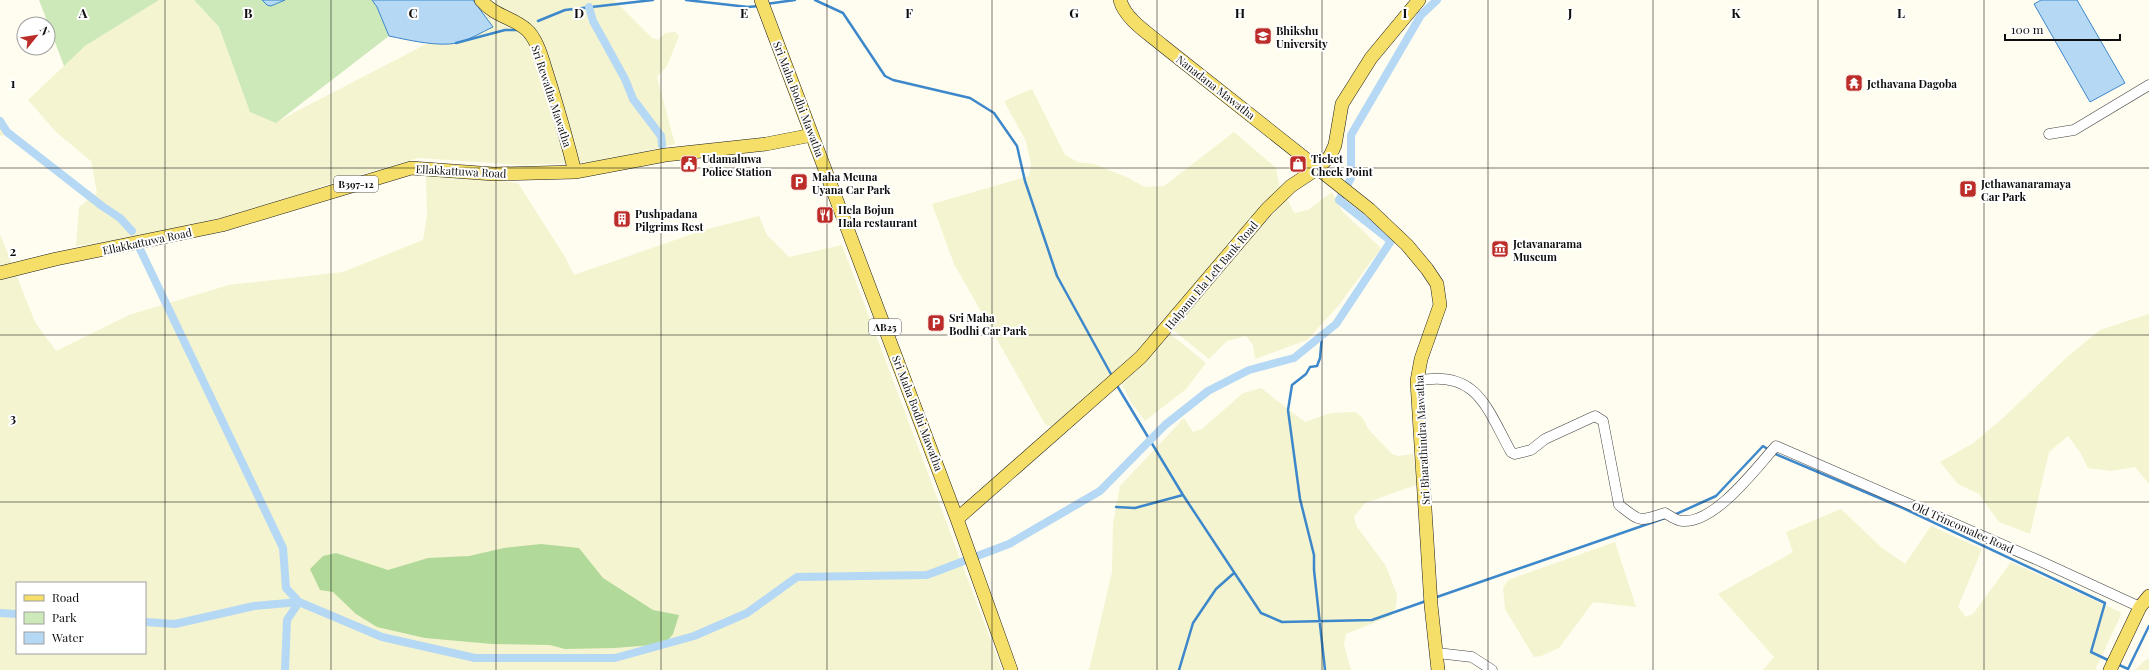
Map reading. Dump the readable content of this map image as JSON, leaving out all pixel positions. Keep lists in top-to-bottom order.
{
  "streets": {
    "main road": [
      "Nanadana Mawatha",
      "Sri Rewatha Mawatha",
      "Sri Maha Bodhi Mawatha",
      "Ellakkattuwa Road",
      "B397-12",
      "Halpanu Ela Left Bank Road",
      "AB25",
      "Sri Bharathindra Mawatha"
    ],
    "street": ["Old Trincomalee Road"]
  },
  "crossings": [
    ["Nanadana Mawatha", "Halpanu Ela Left Bank Road"],
    ["Nanadana Mawatha", "Sri Bharathindra Mawatha"],
    ["Sri Rewatha Mawatha", "Ellakkattuwa Road"],
    ["Sri Maha Bodhi Mawatha", "Ellakkattuwa Road"],
    ["Sri Maha Bodhi Mawatha", "Halpanu Ela Left Bank Road"],
    ["Halpanu Ela Left Bank Road", "Sri Bharathindra Mawatha"],
    ["Sri Bharathindra Mawatha", "Old Trincomalee Road"]
  ],
  "places": {
    "school or university": ["Bhikshu University"],
    "temple": ["Jethavana Dagoba"],
    "public building": ["Udamaluwa Police Station"],
    "shop": ["Ticket Check Point"],
    "parking": ["Maha Meuna Uyana Car Park", "Jethawanaramaya Car Park", "Sri Maha Bodhi Car Park"],
    "restaurant": ["Hela Bojun Hala restaurant"],
    "building": ["Pushpadana Pilgrims Rest"],
    "museum": ["Jetavanarama Museum"]
  },
  "legend": ["Road", "Park", "Water"],
  "scale_bar": "100 m",
  "north": "top right",
  "grid": {
    "columns": [
      "A",
      "B",
      "C",
      "D",
      "E",
      "F",
      "G",
      "H",
      "I",
      "J",
      "K",
      "L"
    ],
    "rows": ["1", "2", "3"]
  }
}
